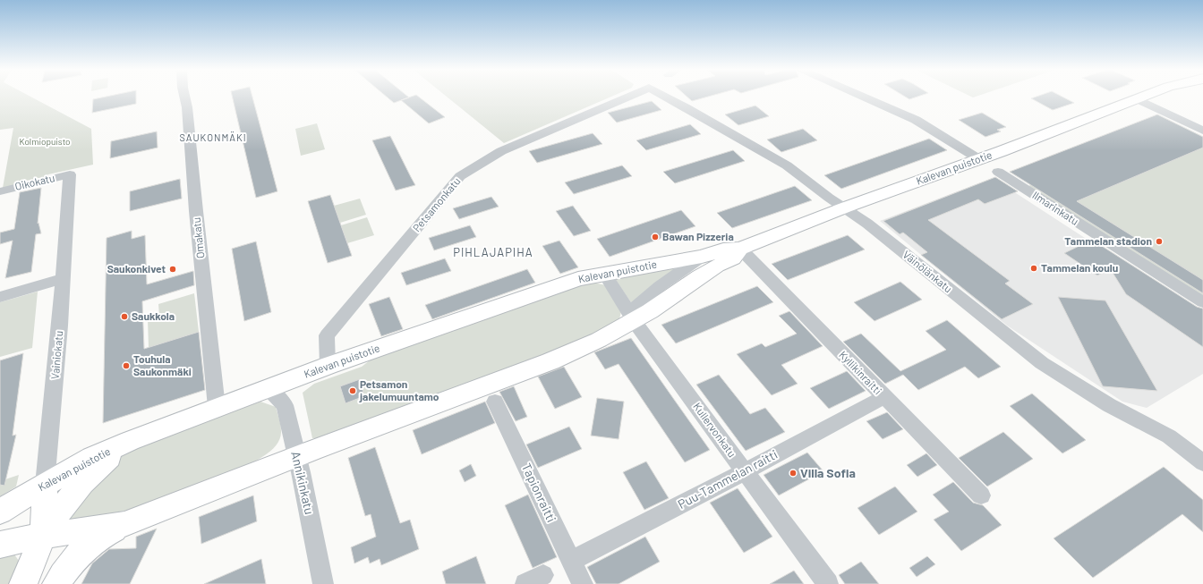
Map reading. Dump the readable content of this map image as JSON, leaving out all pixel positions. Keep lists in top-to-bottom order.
{
  "streets": {
    "main road": ["Kalevan puistotie", "Vainiokatu"],
    "street": [
      "Oikokatu",
      "Petsamonkatu",
      "Ilmarinkatu",
      "Omakatu",
      "Väinölänkatu",
      "Kyllikinraitti",
      "Kullervonkatu",
      "Puu-Tammelan raitti",
      "Annikinkatu",
      "Tapionraitti"
    ]
  },
  "crossings": [
    ["Kalevan puistotie", "Petsamonkatu"],
    ["Kalevan puistotie", "Omakatu"],
    ["Kalevan puistotie", "Väinölänkatu"],
    ["Kalevan puistotie", "Vainiokatu"],
    ["Kalevan puistotie", "Kyllikinraitti"],
    ["Kalevan puistotie", "Kullervonkatu"],
    ["Kalevan puistotie", "Annikinkatu"],
    ["Oikokatu", "Vainiokatu"],
    ["Kyllikinraitti", "Puu-Tammelan raitti"],
    ["Kullervonkatu", "Puu-Tammelan raitti"],
    ["Puu-Tammelan raitti", "Tapionraitti"]
  ],
  "districts": ["SAUKONMÄKI", "PIHLAJAPIHA"],
  "parks": ["Kolmiopuisto"],
  "places": [
    "Bawan Pizzeria",
    "Tammelan stadion",
    "Tammelan koulu",
    "Saukonkivet",
    "Saukkola",
    "Touhula Saukonmäki",
    "Petsamon jakelumuuntamo",
    "Villa Sofia"
  ]
}
